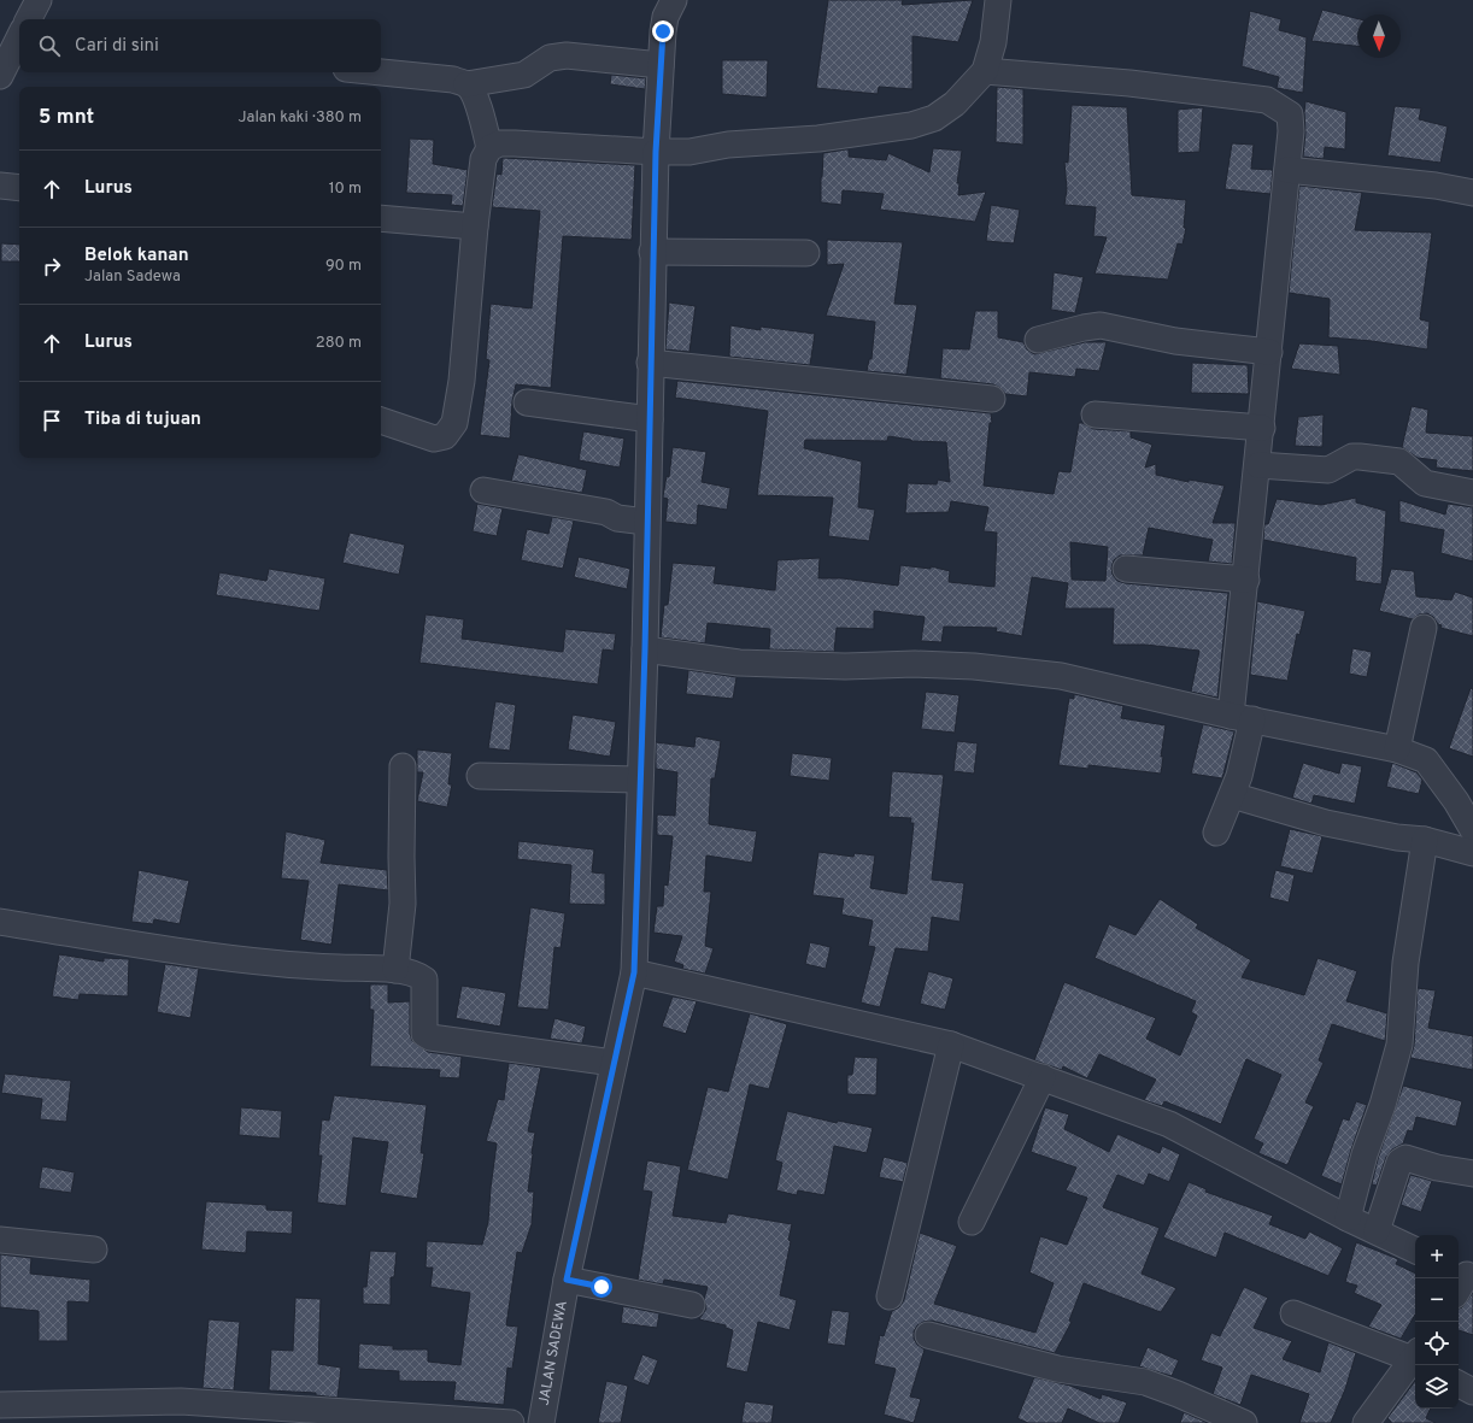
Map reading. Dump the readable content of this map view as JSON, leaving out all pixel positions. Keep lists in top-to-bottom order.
{
  "streets": {
    "street": ["JALAN SADEWA"]
  },
  "north": "bottom",
  "page": {
    "search": "Cari di sini",
    "heading": ["5 mnt", "Jalan kaki · 380 m"],
    "list": [
      ["Lurus", "10 m"],
      ["Belok kanan", "Jalan Sadewa", "90 m"],
      ["Lurus", "280 m"],
      "Tiba di tujuan"
    ],
    "map_buttons": ["+", "−"]
  }
}
